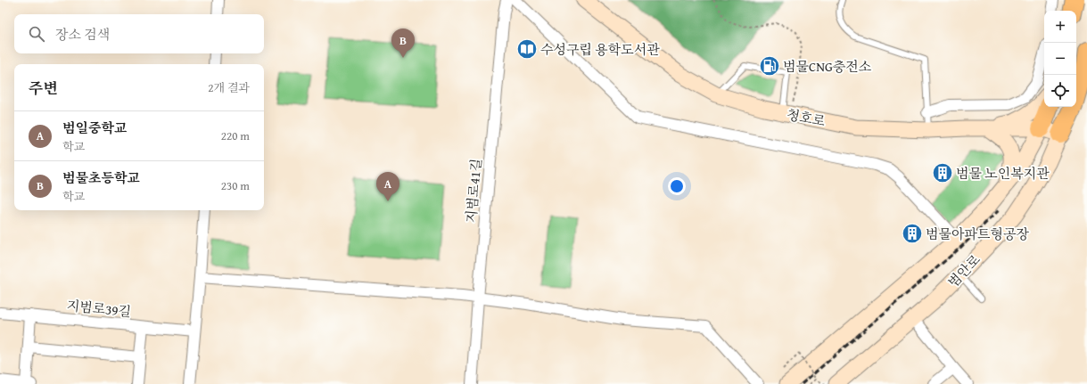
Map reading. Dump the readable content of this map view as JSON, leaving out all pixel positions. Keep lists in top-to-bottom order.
{
  "streets": {
    "highway": ["범안로"],
    "main road": ["청호로"],
    "street": ["지범로41길", "지범로39길"]
  },
  "crossings": [
    ["청호로", "범안로"]
  ],
  "places": {
    "library": ["수성구립 용학도서관"],
    "fuel station": ["범물CNG충전소"],
    "building": ["범물 노인복지관", "범물아파트형공장"]
  },
  "page": {
    "map_buttons": ["+", "−"],
    "search": "장소 검색",
    "pins": ["B", "A"],
    "heading": ["주변", "2개 결과"],
    "list": [
      {
        "mark": "A",
        "name": "범일중학교",
        "note": "학교",
        "value": "220 m"
      },
      {
        "mark": "B",
        "name": "범물초등학교",
        "note": "학교",
        "value": "230 m"
      }
    ]
  }
}
